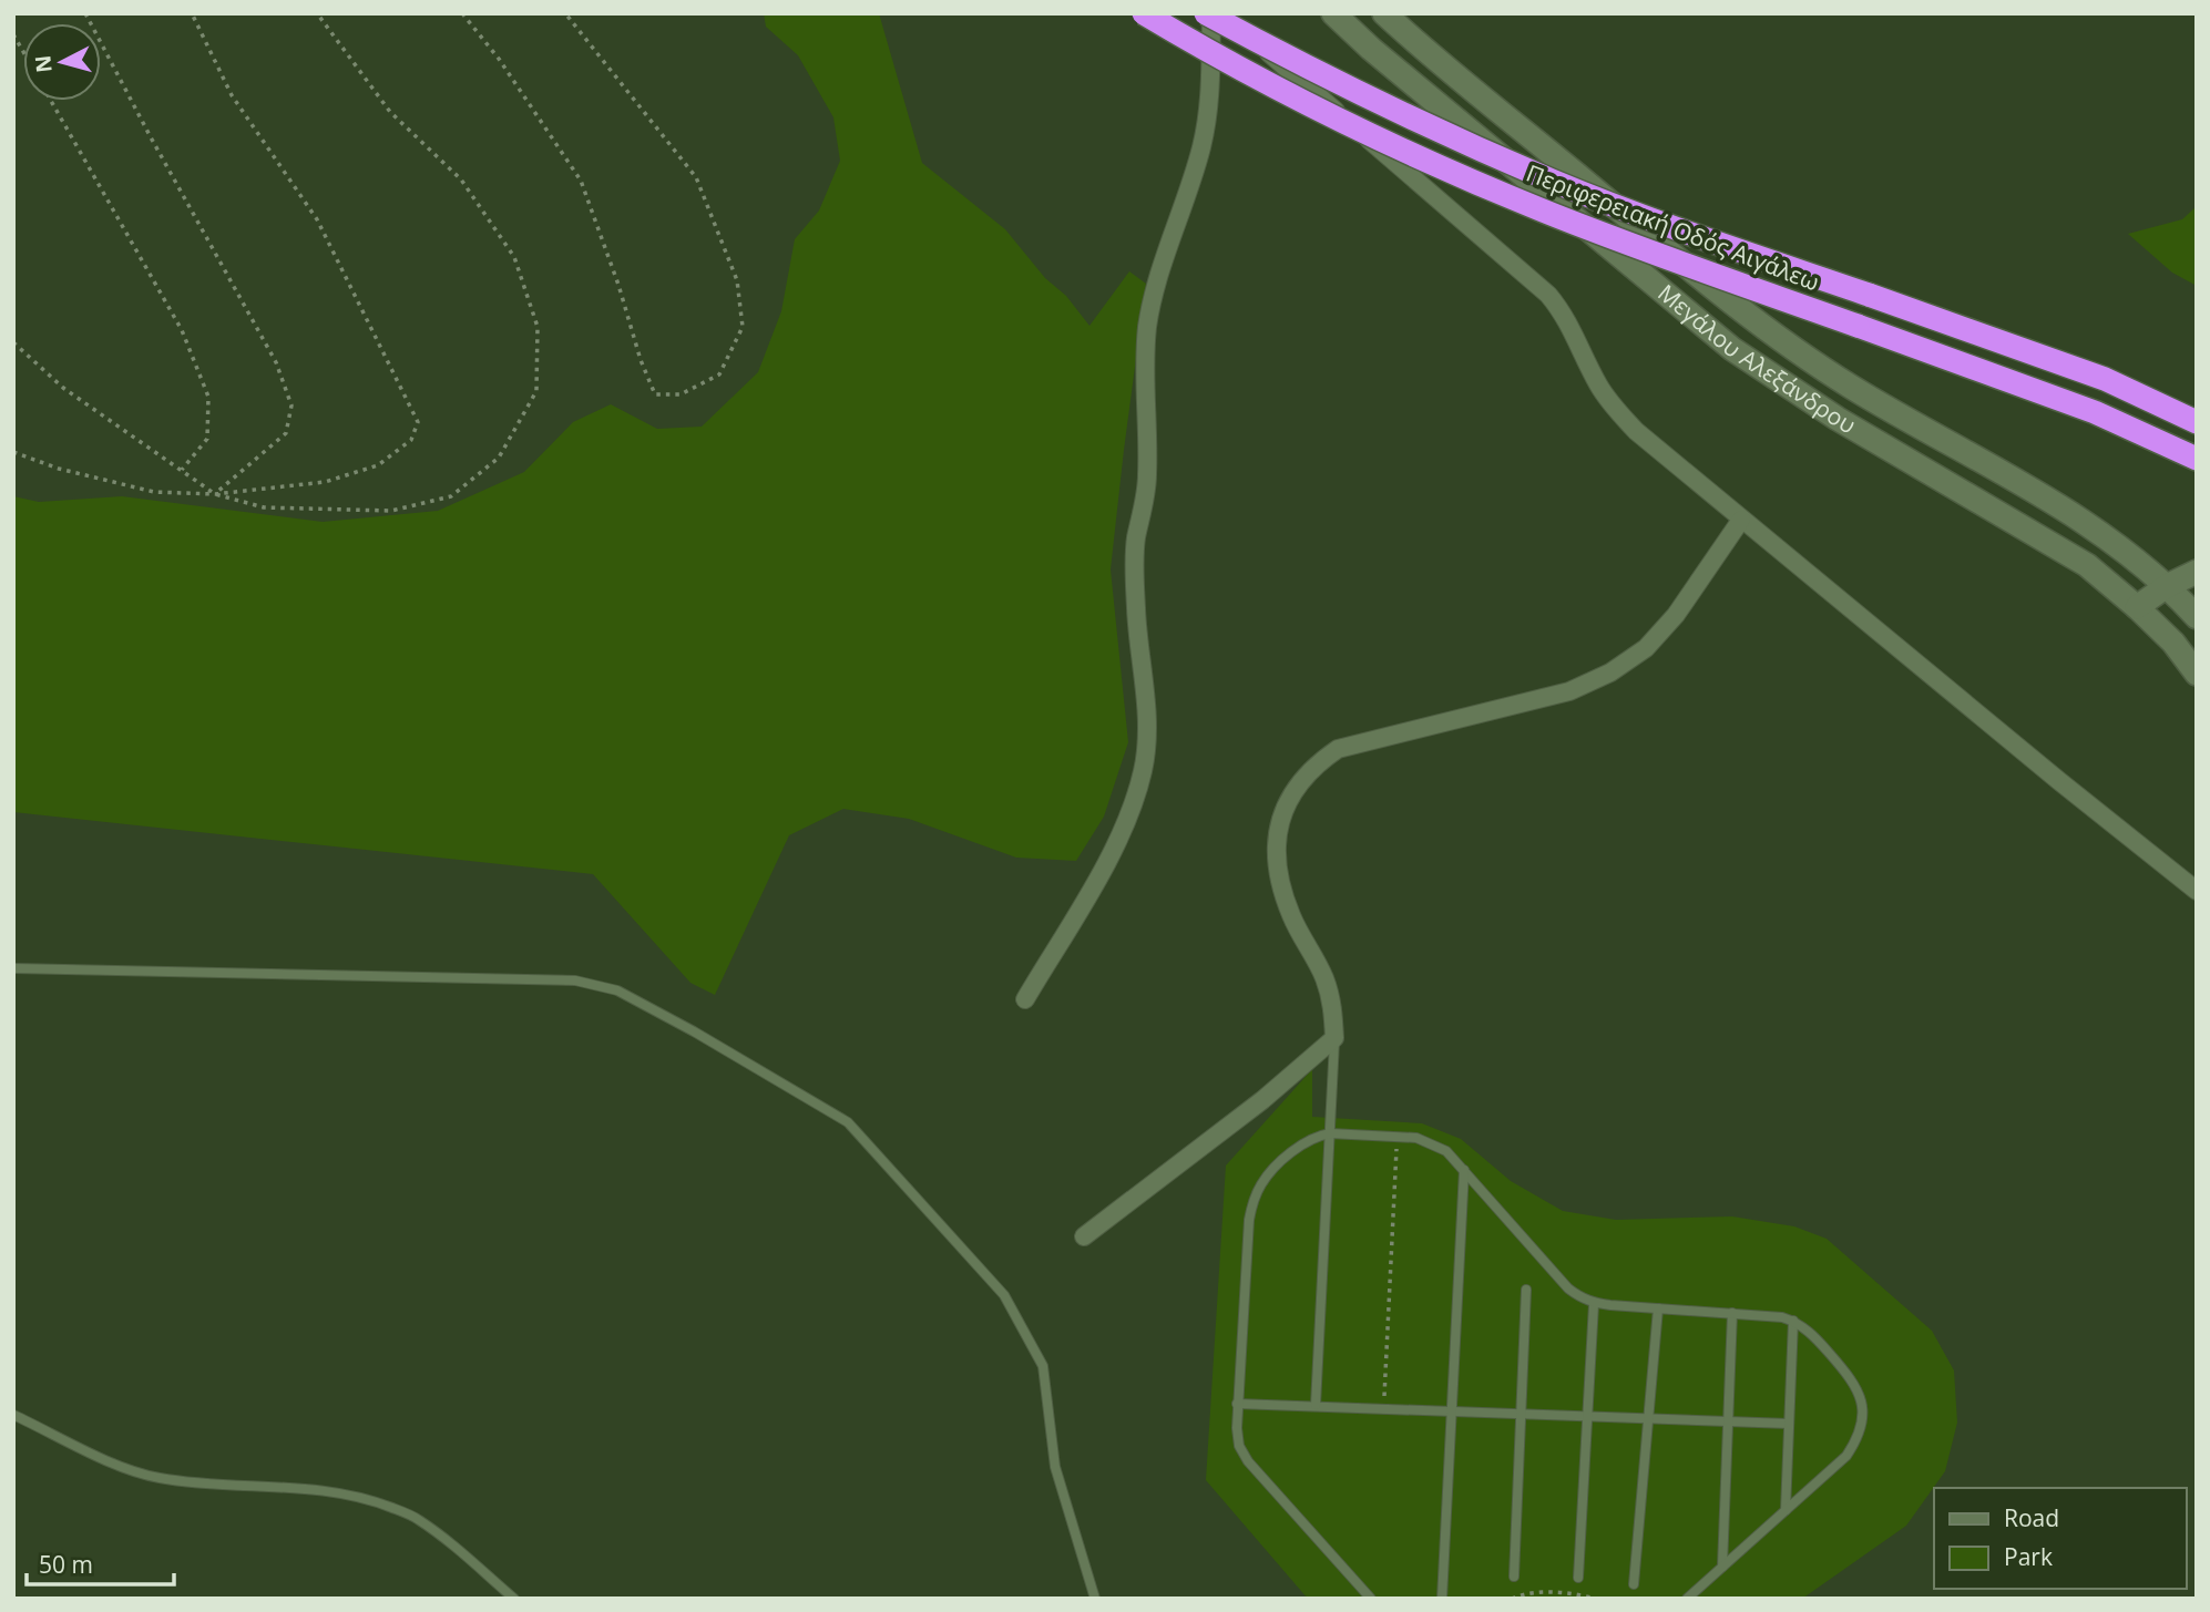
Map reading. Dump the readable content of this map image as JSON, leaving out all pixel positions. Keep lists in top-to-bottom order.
{
  "streets": {
    "highway": ["Περιφερειακή Οδός Αιγάλεω"],
    "main road": ["Μεγάλου Αλεξάνδρου"]
  },
  "legend": ["Road", "Park"],
  "scale_bar": "50 m",
  "north": "left"
}
